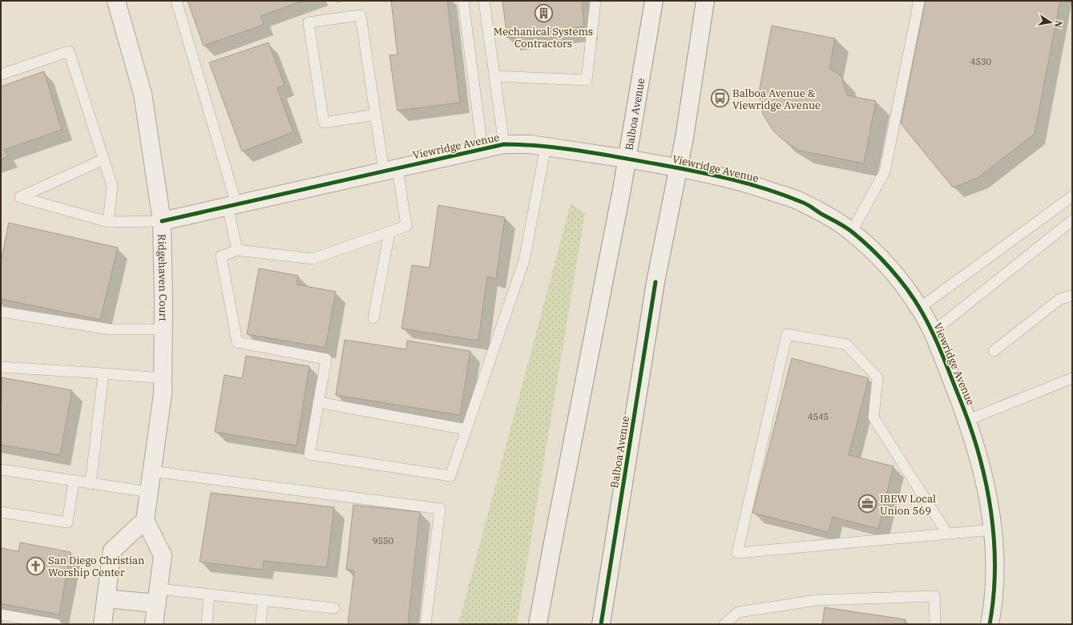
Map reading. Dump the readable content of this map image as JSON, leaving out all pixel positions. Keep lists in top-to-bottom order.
{
  "streets": {
    "street": ["Balboa Avenue", "Viewridge Avenue", "Ridgehaven Court"]
  },
  "crossings": [
    ["Balboa Avenue", "Viewridge Avenue"],
    ["Viewridge Avenue", "Ridgehaven Court"]
  ],
  "places": {
    "building": ["Mechanical Systems Contractors"],
    "bus stop": ["Balboa Avenue & Viewridge Avenue"],
    "office": ["IBEW Local Union 569"],
    "church": ["San Diego Christian Worship Center"]
  },
  "house_numbers": ["4530", "4545", "9550"],
  "north": "right"
}
